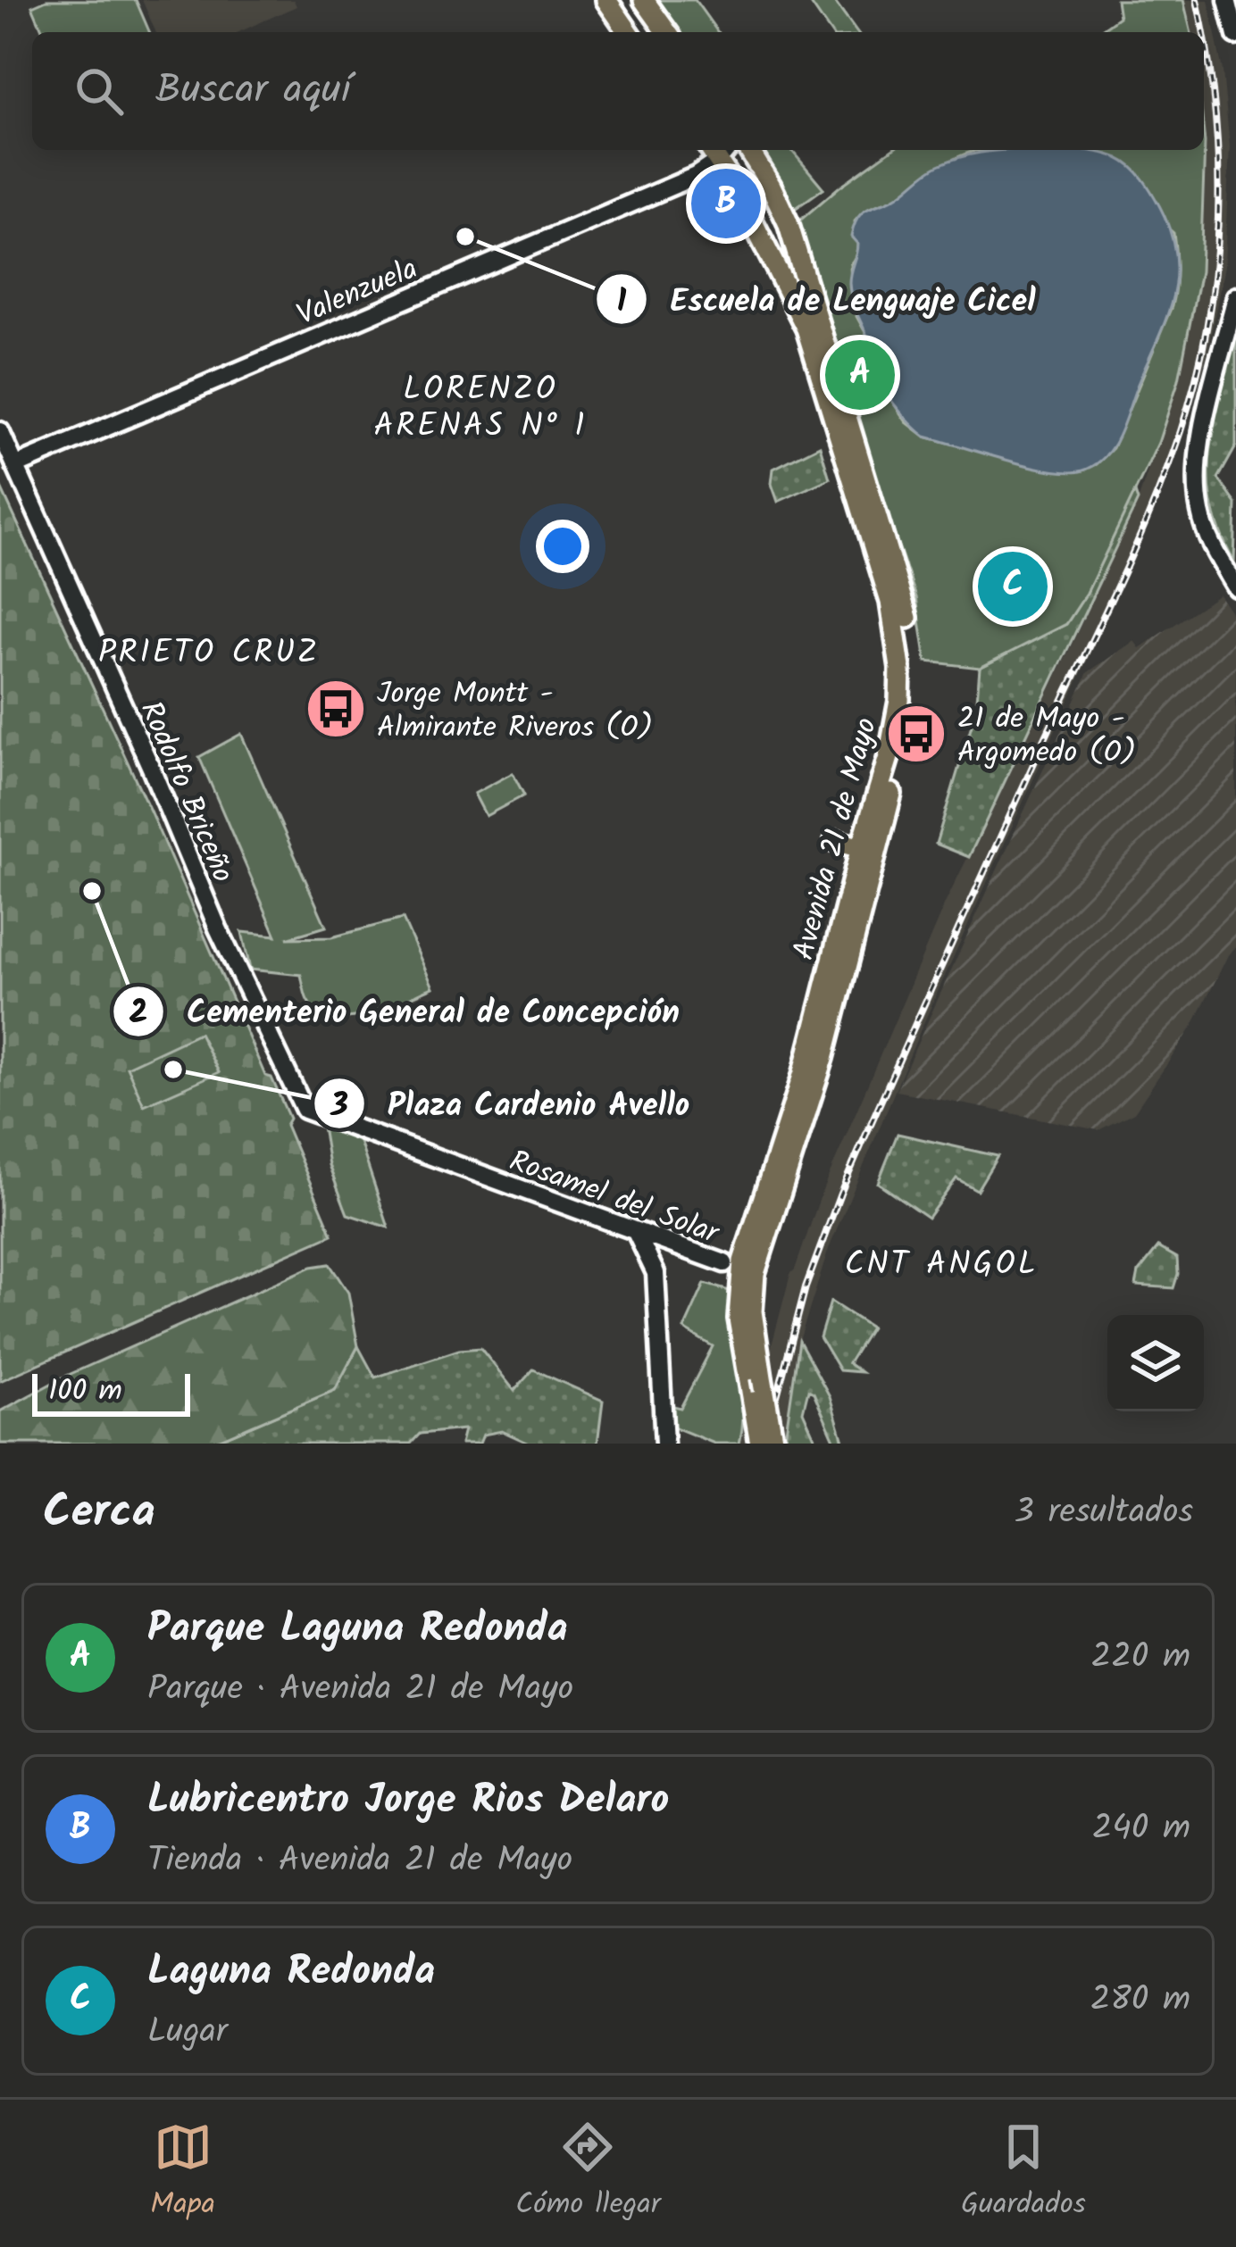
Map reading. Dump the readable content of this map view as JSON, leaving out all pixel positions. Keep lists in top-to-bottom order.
{
  "streets": {
    "main road": ["Avenida 21 de Mayo"],
    "street": ["Valenzuela", "Rodolfo Briceño", "Rosamel del Solar"]
  },
  "crossings": [
    ["Valenzuela", "Rodolfo Briceño"],
    ["Valenzuela", "Avenida 21 de Mayo"],
    ["Rodolfo Briceño", "Rosamel del Solar"]
  ],
  "districts": ["LORENZO ARENAS N° 1", "PRIETO CRUZ", "CNT ANGOL"],
  "places": {
    "other": ["Escuela de Lenguaje Cicel", "Cementerio General de Concepción", "Plaza Cardenio Avello"],
    "bus stop": ["Jorge Montt - Almirante Riveros (O)", "21 de Mayo - Argomedo (O)"]
  },
  "scale_bar": "100 m",
  "page": {
    "search": "Buscar aquí",
    "pins": ["B", "A", "C"],
    "scale": "100 m",
    "heading": ["Cerca", "3 resultados"],
    "list": [
      {
        "mark": "A",
        "name": "Parque Laguna Redonda",
        "note": "Parque · Avenida 21 de Mayo",
        "value": "220 m"
      },
      {
        "mark": "B",
        "name": "Lubricentro Jorge Rios Delaro",
        "note": "Tienda · Avenida 21 de Mayo",
        "value": "240 m"
      },
      {
        "mark": "C",
        "name": "Laguna Redonda",
        "note": "Lugar",
        "value": "280 m"
      }
    ],
    "nav": ["Mapa", "Cómo llegar", "Guardados"]
  }
}
